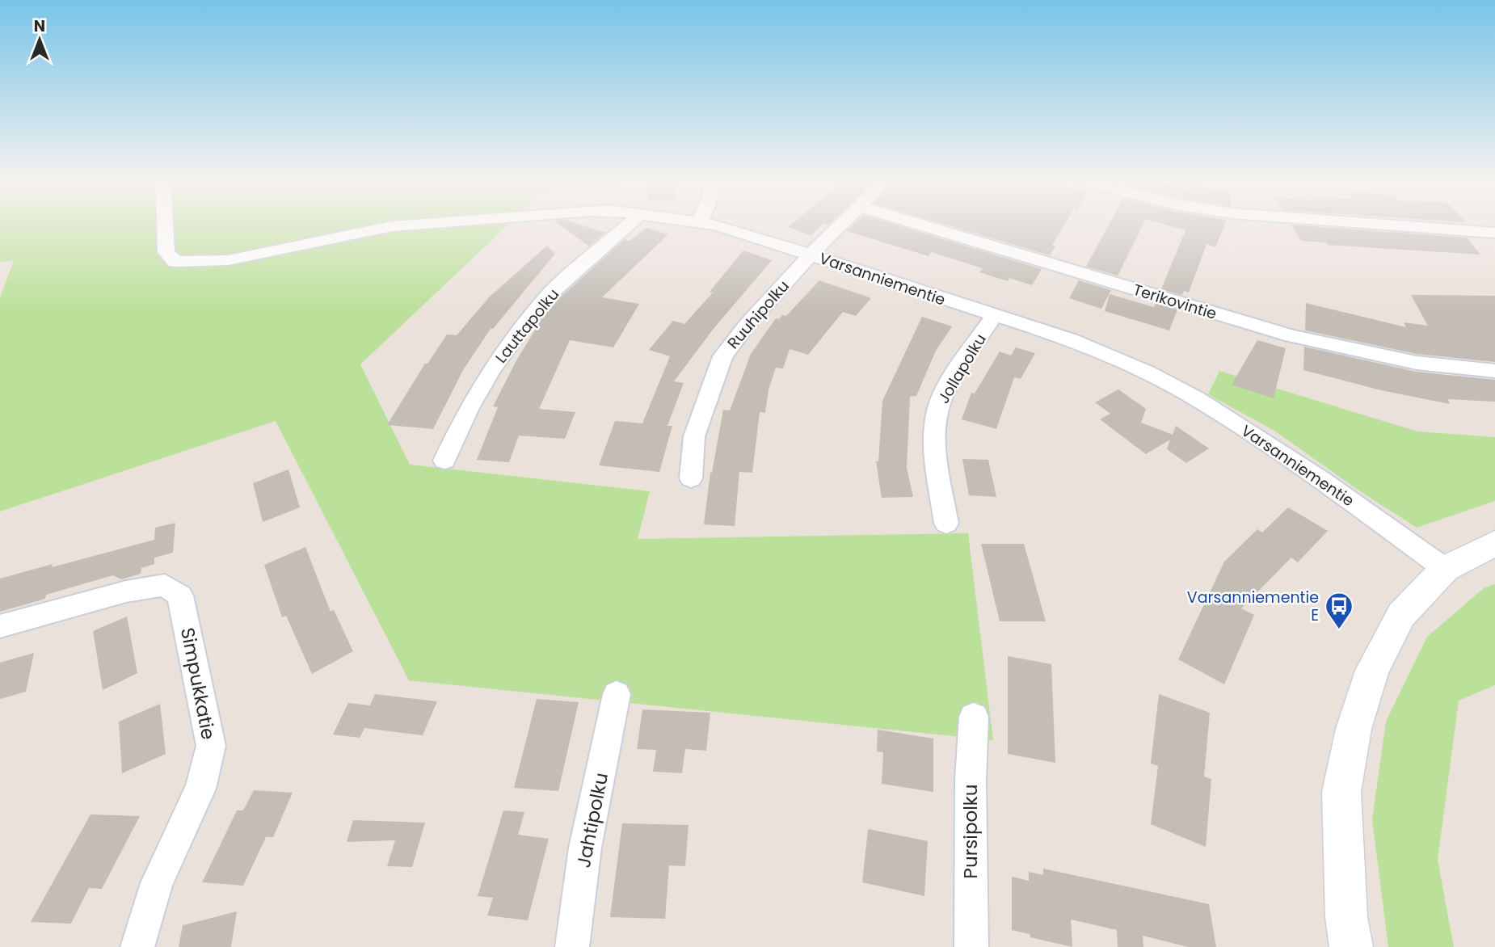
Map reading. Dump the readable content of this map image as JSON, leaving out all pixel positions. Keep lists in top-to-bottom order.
{
  "streets": {
    "street": [
      "Varsanniementie",
      "Terikovintie",
      "Ruuhipolku",
      "Lauttapolku",
      "Jollapolku",
      "Simpukkatie",
      "Jahtipolku",
      "Pursipolku"
    ]
  },
  "crossings": [
    ["Varsanniementie", "Ruuhipolku"],
    ["Varsanniementie", "Jollapolku"]
  ],
  "places": {
    "bus stop": ["Varsanniementie E"]
  },
  "north": "top"
}
